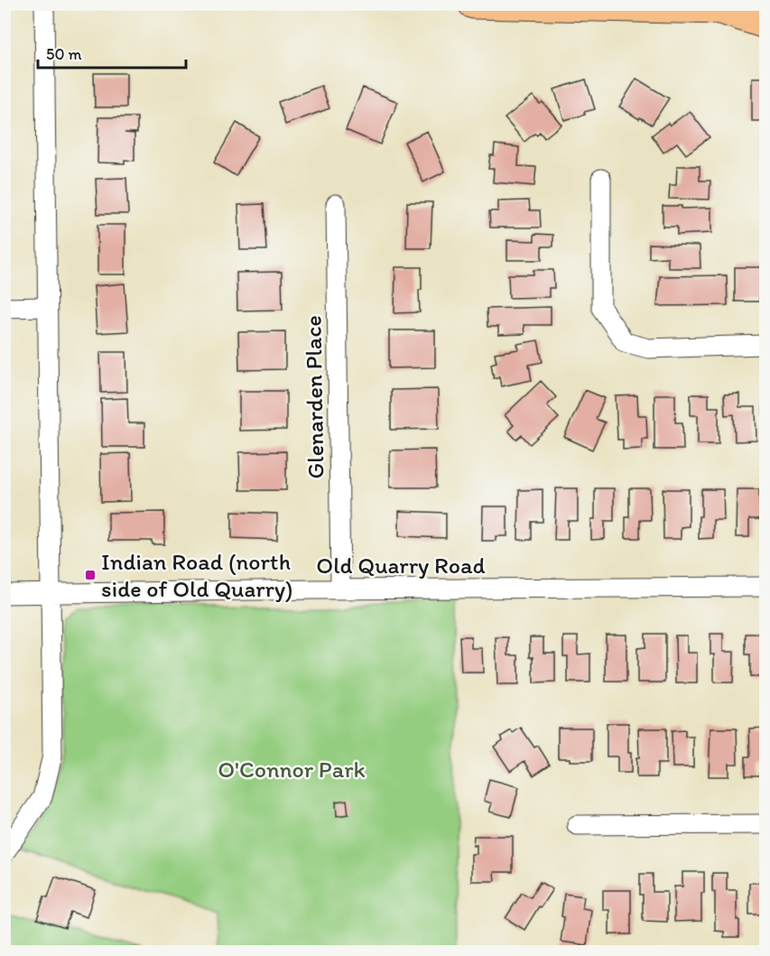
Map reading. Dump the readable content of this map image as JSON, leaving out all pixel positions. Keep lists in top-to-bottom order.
{
  "streets": {
    "street": ["Glenarden Place", "Old Quarry Road"]
  },
  "crossings": [
    ["Glenarden Place", "Old Quarry Road"]
  ],
  "parks": ["O'Connor Park"],
  "places": {
    "transit": ["Indian Road (north side of Old Quarry)"]
  },
  "scale_bar": "50 m"
}
